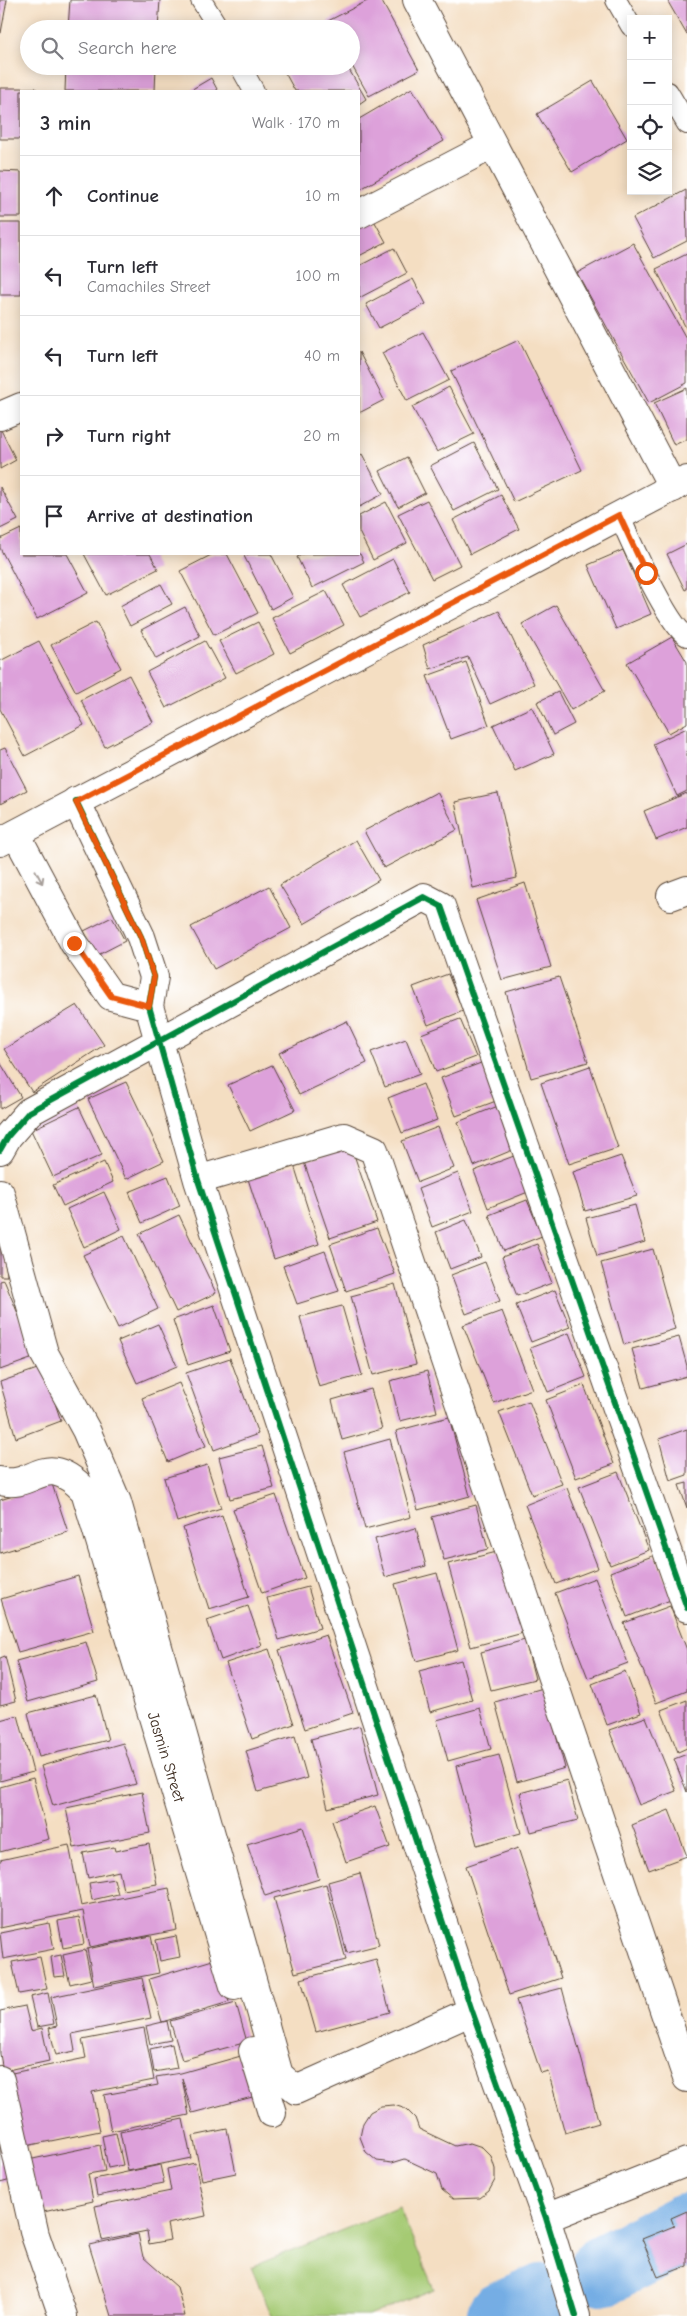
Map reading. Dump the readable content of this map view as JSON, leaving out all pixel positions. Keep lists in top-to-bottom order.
{
  "streets": {
    "street": ["Jasmin Street"]
  },
  "page": {
    "map_buttons": ["+", "−"],
    "search": "Search here",
    "heading": ["3 min", "Walk · 170 m"],
    "list": [
      ["Continue", "10 m"],
      ["Turn left", "Camachiles Street", "100 m"],
      ["Turn left", "40 m"],
      ["Turn right", "20 m"],
      "Arrive at destination"
    ]
  }
}
